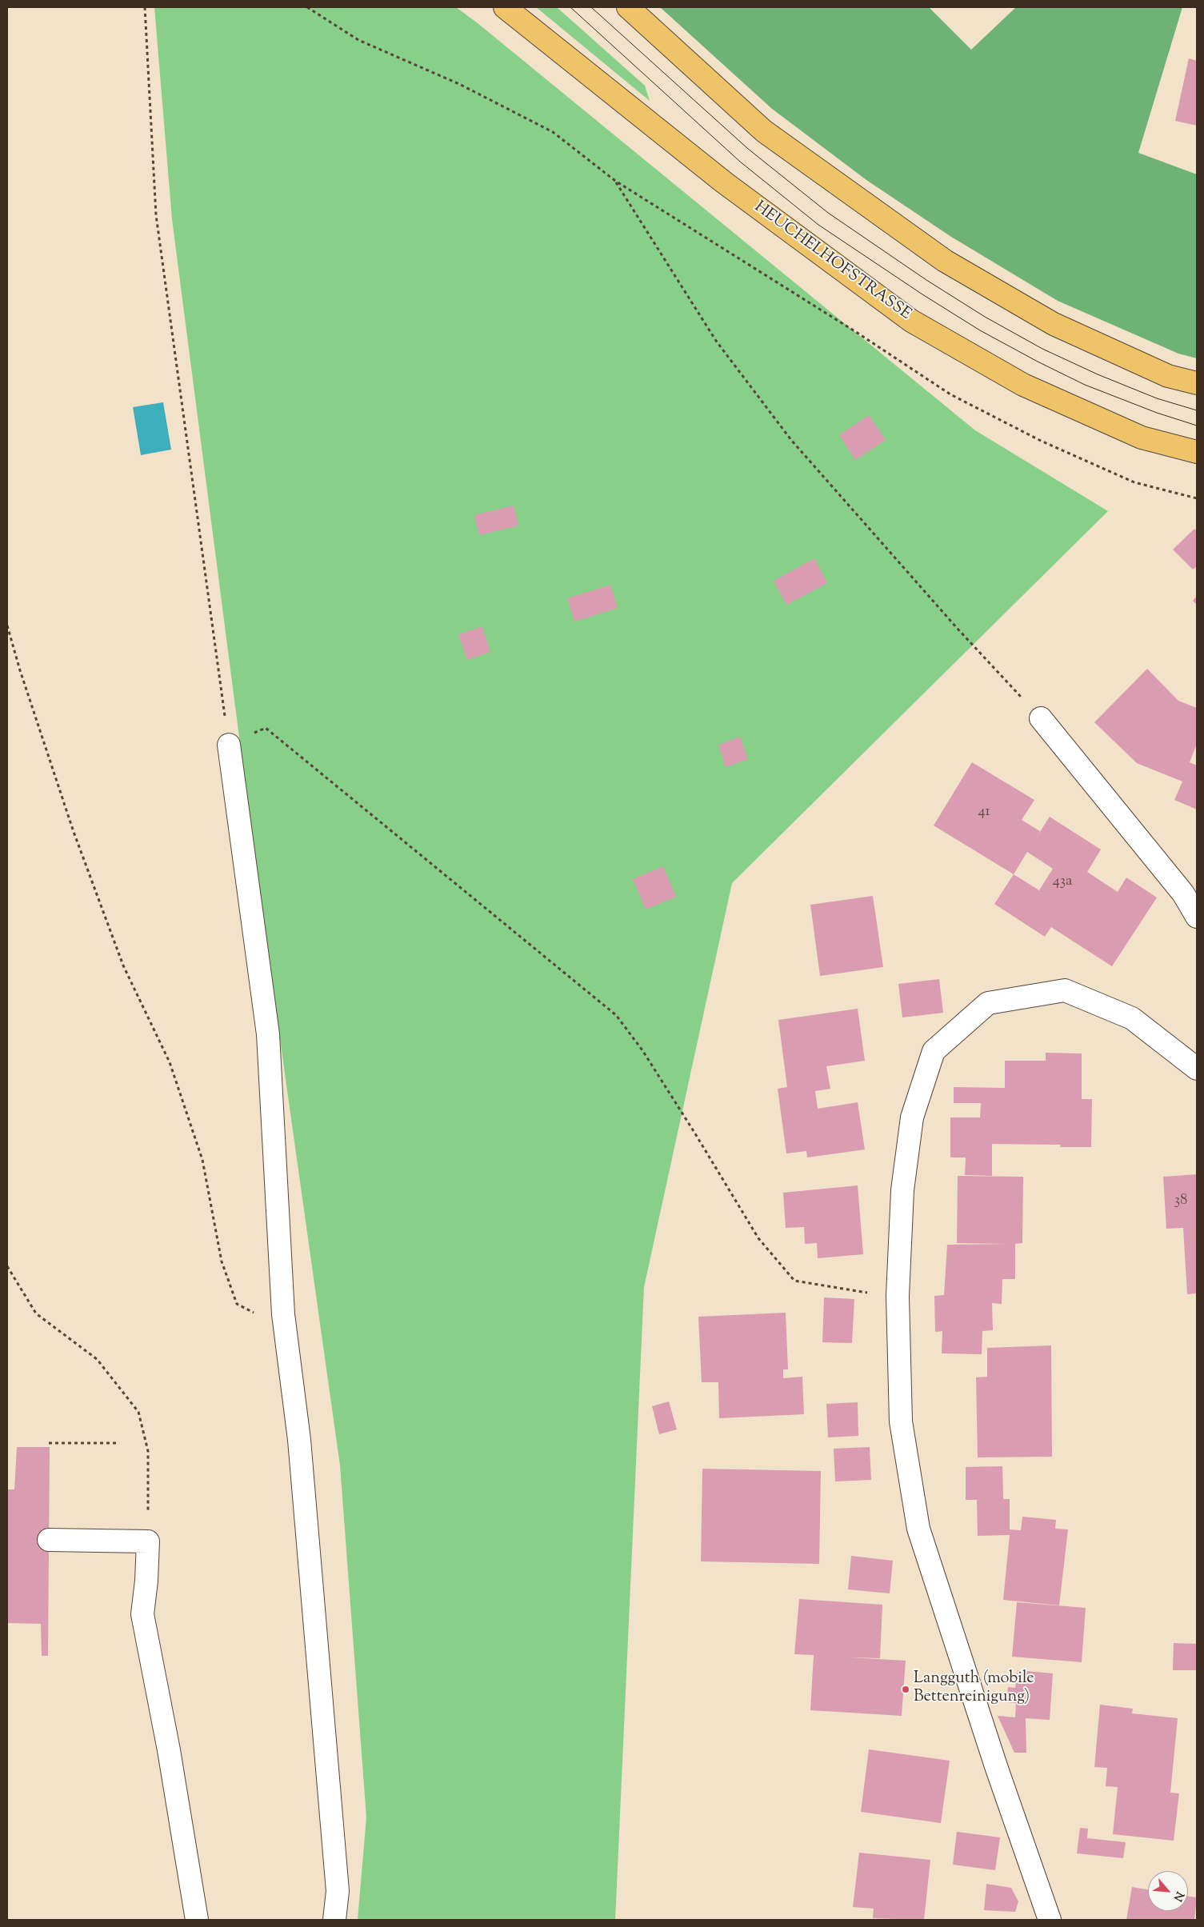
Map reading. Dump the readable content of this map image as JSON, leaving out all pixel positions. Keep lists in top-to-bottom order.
{
  "streets": {
    "main road": ["HEUCHELHOFSTRASSE"]
  },
  "places": ["Langguth (mobile Bettenreinigung)"],
  "house_numbers": ["41", "43a", "38"],
  "north": "bottom right"
}
